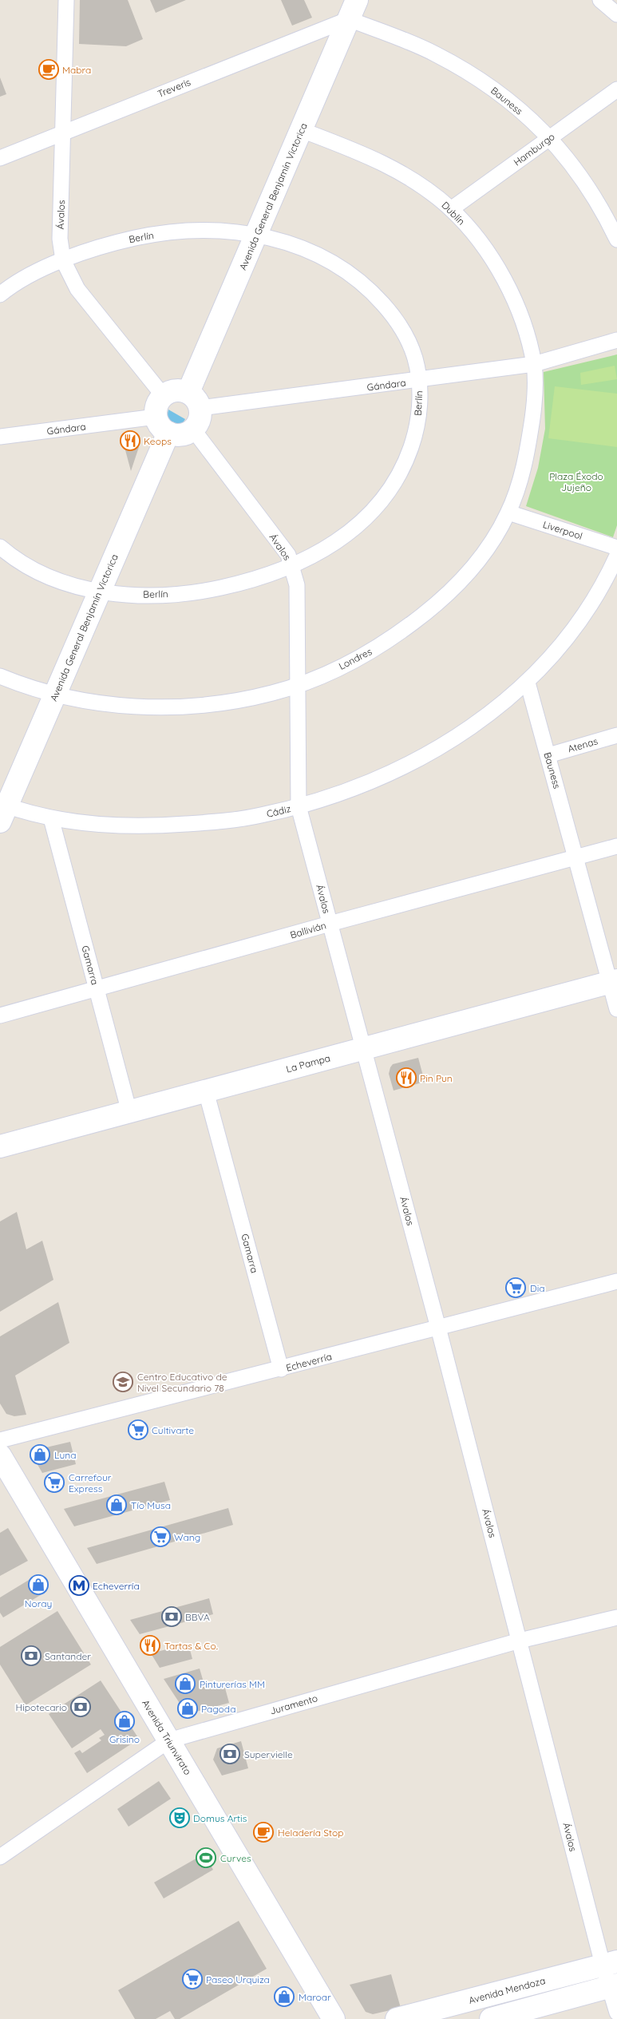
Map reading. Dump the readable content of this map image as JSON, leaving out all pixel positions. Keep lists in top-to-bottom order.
{
  "streets": {
    "street": [
      "Treveris",
      "Bauness",
      "Hamburgo",
      "Avenida General Benjamín Victorica",
      "Dublín",
      "Ávalos",
      "Berlín",
      "Gándara",
      "Liverpool",
      "Londres",
      "Atenas",
      "Cádiz",
      "Ballivián",
      "Gamarra",
      "La Pampa",
      "Echeverría",
      "Juramento",
      "Avenida Triunvirato",
      "Avenida Mendoza"
    ]
  },
  "crossings": [
    ["Treveris", "Bauness"],
    ["Treveris", "Avenida General Benjamín Victorica"],
    ["Treveris", "Ávalos"],
    ["Bauness", "Hamburgo"],
    ["Bauness", "Avenida General Benjamín Victorica"],
    ["Bauness", "Atenas"],
    ["Bauness", "Cádiz"],
    ["Bauness", "Ballivián"],
    ["Bauness", "La Pampa"],
    ["Hamburgo", "Dublín"],
    ["Avenida General Benjamín Victorica", "Dublín"],
    ["Avenida General Benjamín Victorica", "Ávalos"],
    ["Avenida General Benjamín Victorica", "Berlín"],
    ["Avenida General Benjamín Victorica", "Gándara"],
    ["Avenida General Benjamín Victorica", "Londres"],
    ["Avenida General Benjamín Victorica", "Cádiz"],
    ["Dublín", "Gándara"],
    ["Dublín", "Londres"],
    ["Ávalos", "Berlín"],
    ["Ávalos", "Gándara"],
    ["Ávalos", "Londres"],
    ["Ávalos", "Cádiz"],
    ["Ávalos", "Ballivián"],
    ["Ávalos", "La Pampa"],
    ["Ávalos", "Echeverría"],
    ["Ávalos", "Juramento"],
    ["Ávalos", "Avenida Mendoza"],
    ["Berlín", "Gándara"],
    ["Gándara", "Londres"],
    ["Liverpool", "Londres"],
    ["Cádiz", "Gamarra"],
    ["Ballivián", "Gamarra"],
    ["Gamarra", "La Pampa"],
    ["Gamarra", "Echeverría"],
    ["Juramento", "Avenida Triunvirato"]
  ],
  "parks": ["Plaza Éxodo Jujeño"],
  "places": {
    "cafe": ["Mabra", "Heladería Stop"],
    "restaurant": ["Keops", "Pin Pun", "Tartas & Co."],
    "supermarket": [
      "Dia",
      "Cultivarte",
      "Carrefour Express",
      "Wang",
      "Paseo Urquiza"
    ],
    "school or university": ["Centro Educativo de Nivel Secundario 78"],
    "shop": [
      "Luna",
      "Tío Musa",
      "Noray",
      "Pinturerías MM",
      "Pagoda",
      "Grisino",
      "Maroar"
    ],
    "metro station": ["Echeverría"],
    "bank": [
      "BBVA",
      "Santander",
      "Hipotecario",
      "Supervielle"
    ],
    "theatre": ["Domus Artis"],
    "sports": ["Curves"]
  }
}
